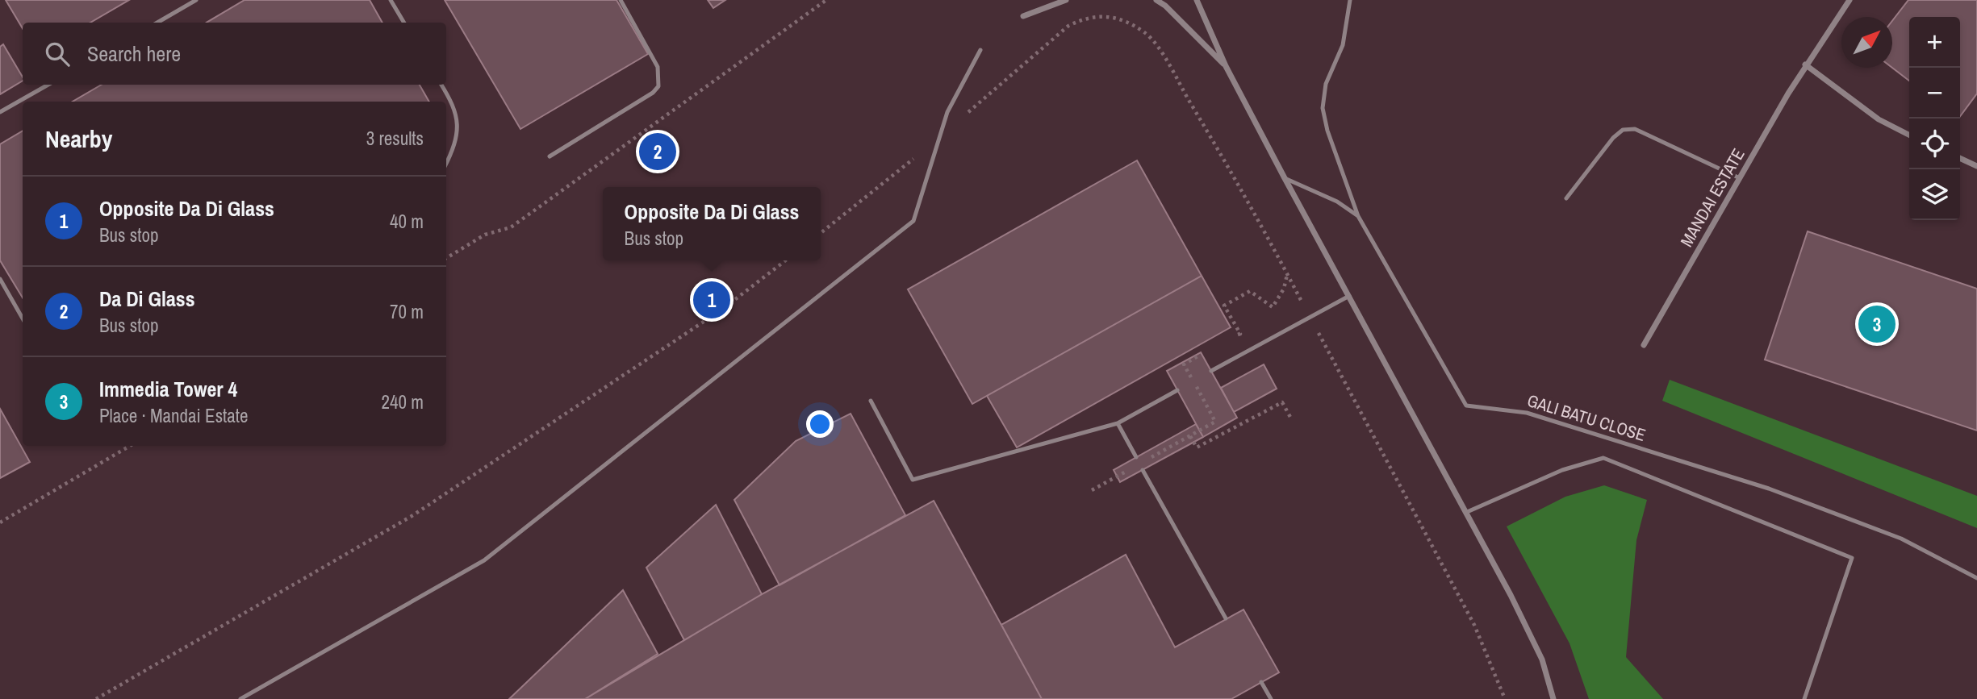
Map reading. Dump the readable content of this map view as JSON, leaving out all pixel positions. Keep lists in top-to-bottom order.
{
  "streets": {
    "street": ["MANDAI ESTATE"],
    "lane": ["GALI BATU CLOSE"]
  },
  "north": "top right",
  "page": {
    "map_buttons": ["+", "−"],
    "search": "Search here",
    "heading": ["Nearby", "3 results"],
    "pins": ["2", "1", "3"],
    "list": [
      {
        "mark": "1",
        "name": "Opposite Da Di Glass",
        "note": "Bus stop",
        "value": "40 m"
      },
      {
        "mark": "2",
        "name": "Da Di Glass",
        "note": "Bus stop",
        "value": "70 m"
      },
      {
        "mark": "3",
        "name": "Immedia Tower 4",
        "note": "Place · Mandai Estate",
        "value": "240 m"
      }
    ],
    "popup": ["Opposite Da Di Glass", "Bus stop"]
  }
}
